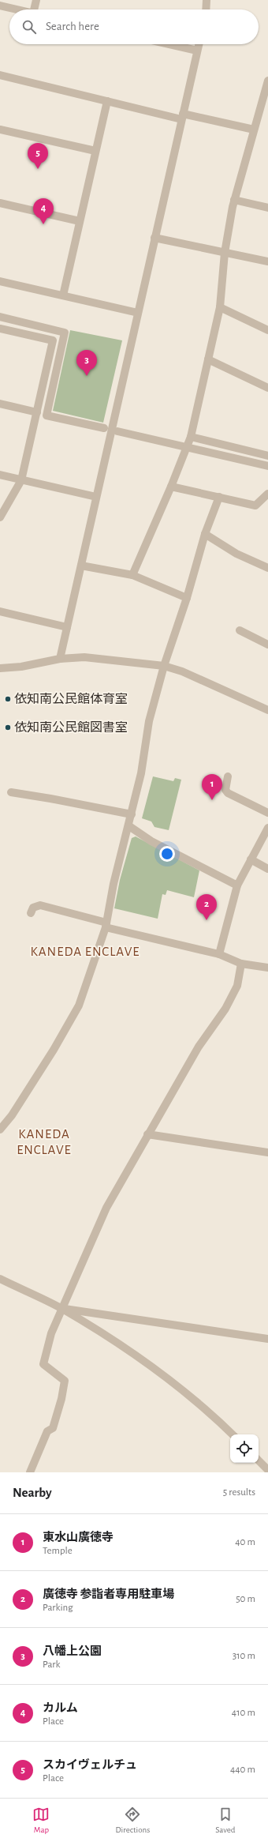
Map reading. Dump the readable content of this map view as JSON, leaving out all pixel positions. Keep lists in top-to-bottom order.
{
  "districts": ["KANEDA ENCLAVE", "KANEDA ENCLAVE"],
  "places": ["依知南公民館体育室", "依知南公民館図書室"],
  "page": {
    "search": "Search here",
    "pins": [
      "5",
      "4",
      "3",
      "1",
      "2"
    ],
    "heading": ["Nearby", "5 results"],
    "list": [
      {
        "mark": "1",
        "name": "東水山廣徳寺",
        "note": "Temple",
        "value": "40 m"
      },
      {
        "mark": "2",
        "name": "廣徳寺 参詣者専用駐車場",
        "note": "Parking",
        "value": "50 m"
      },
      {
        "mark": "3",
        "name": "八幡上公園",
        "note": "Park",
        "value": "310 m"
      },
      {
        "mark": "4",
        "name": "カルム",
        "note": "Place",
        "value": "410 m"
      },
      {
        "mark": "5",
        "name": "スカイヴェルチュ",
        "note": "Place",
        "value": "440 m"
      }
    ],
    "nav": ["Map", "Directions", "Saved"]
  }
}
